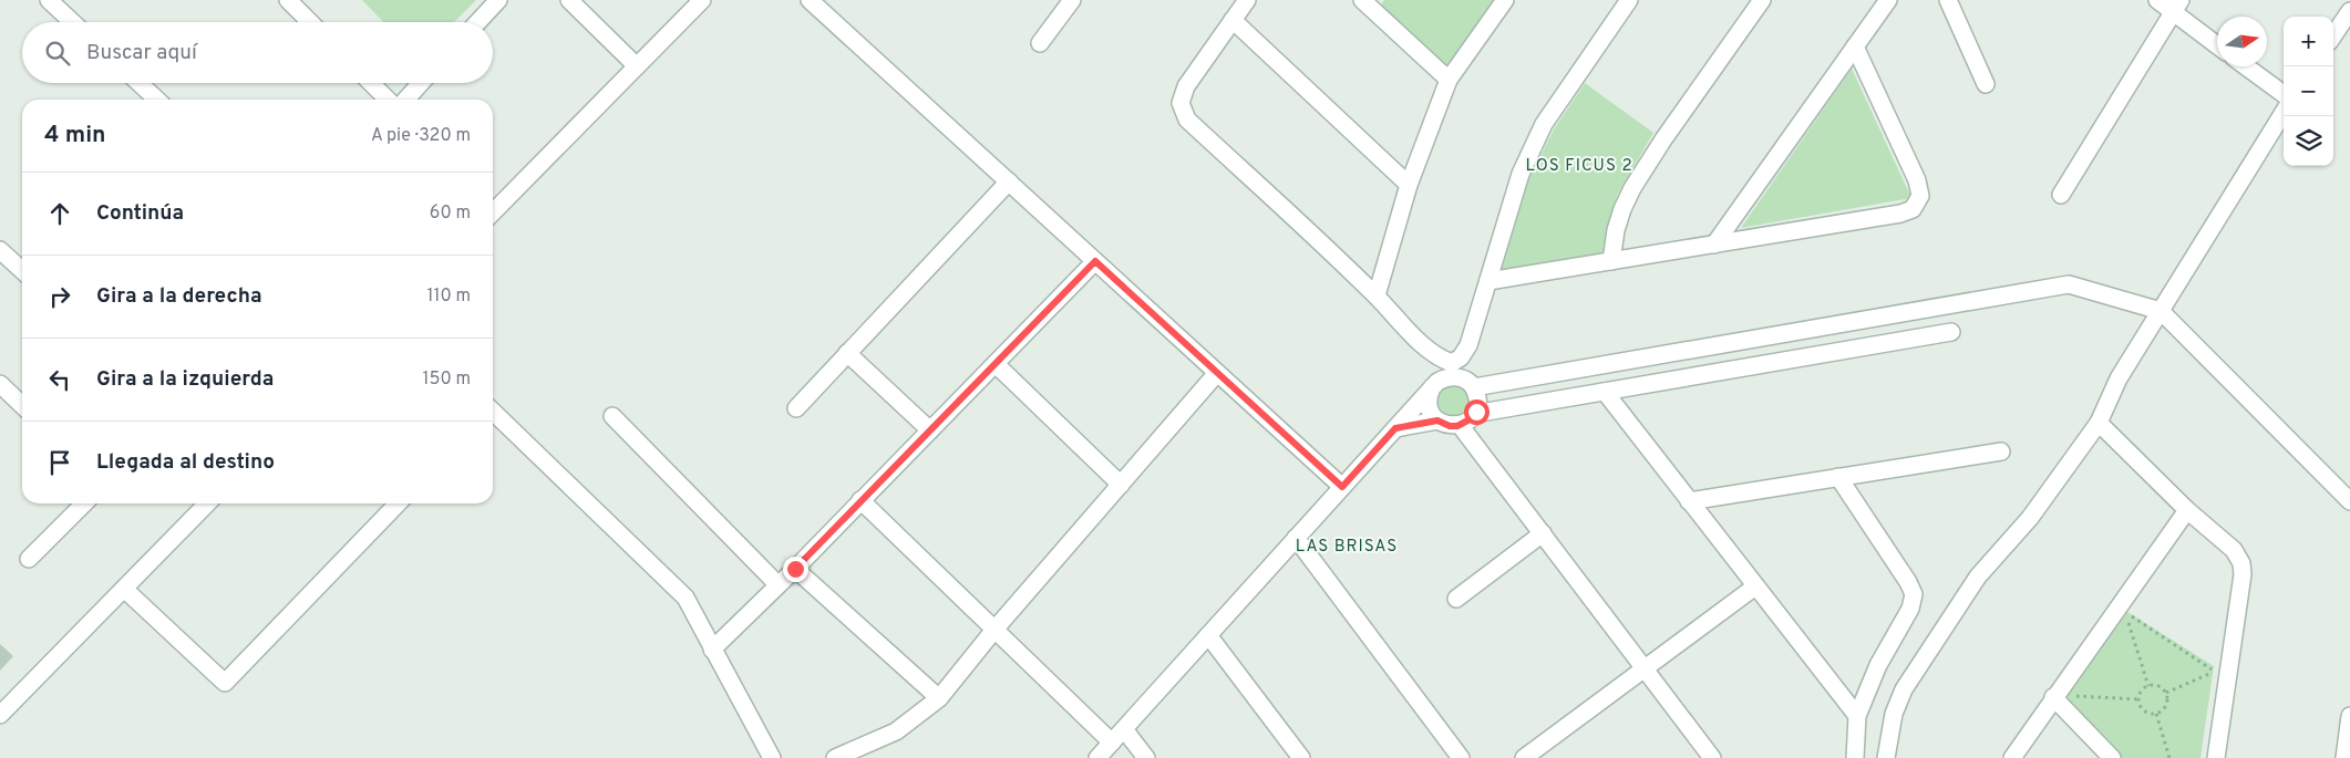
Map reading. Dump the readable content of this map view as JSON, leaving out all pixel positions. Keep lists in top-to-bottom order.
{
  "districts": ["LOS FICUS 2", "LAS BRISAS"],
  "north": "right",
  "page": {
    "map_buttons": ["+", "−"],
    "search": "Buscar aquí",
    "heading": ["4 min", "A pie · 320 m"],
    "list": [
      ["Continúa", "60 m"],
      ["Gira a la derecha", "110 m"],
      ["Gira a la izquierda", "150 m"],
      "Llegada al destino"
    ]
  }
}
